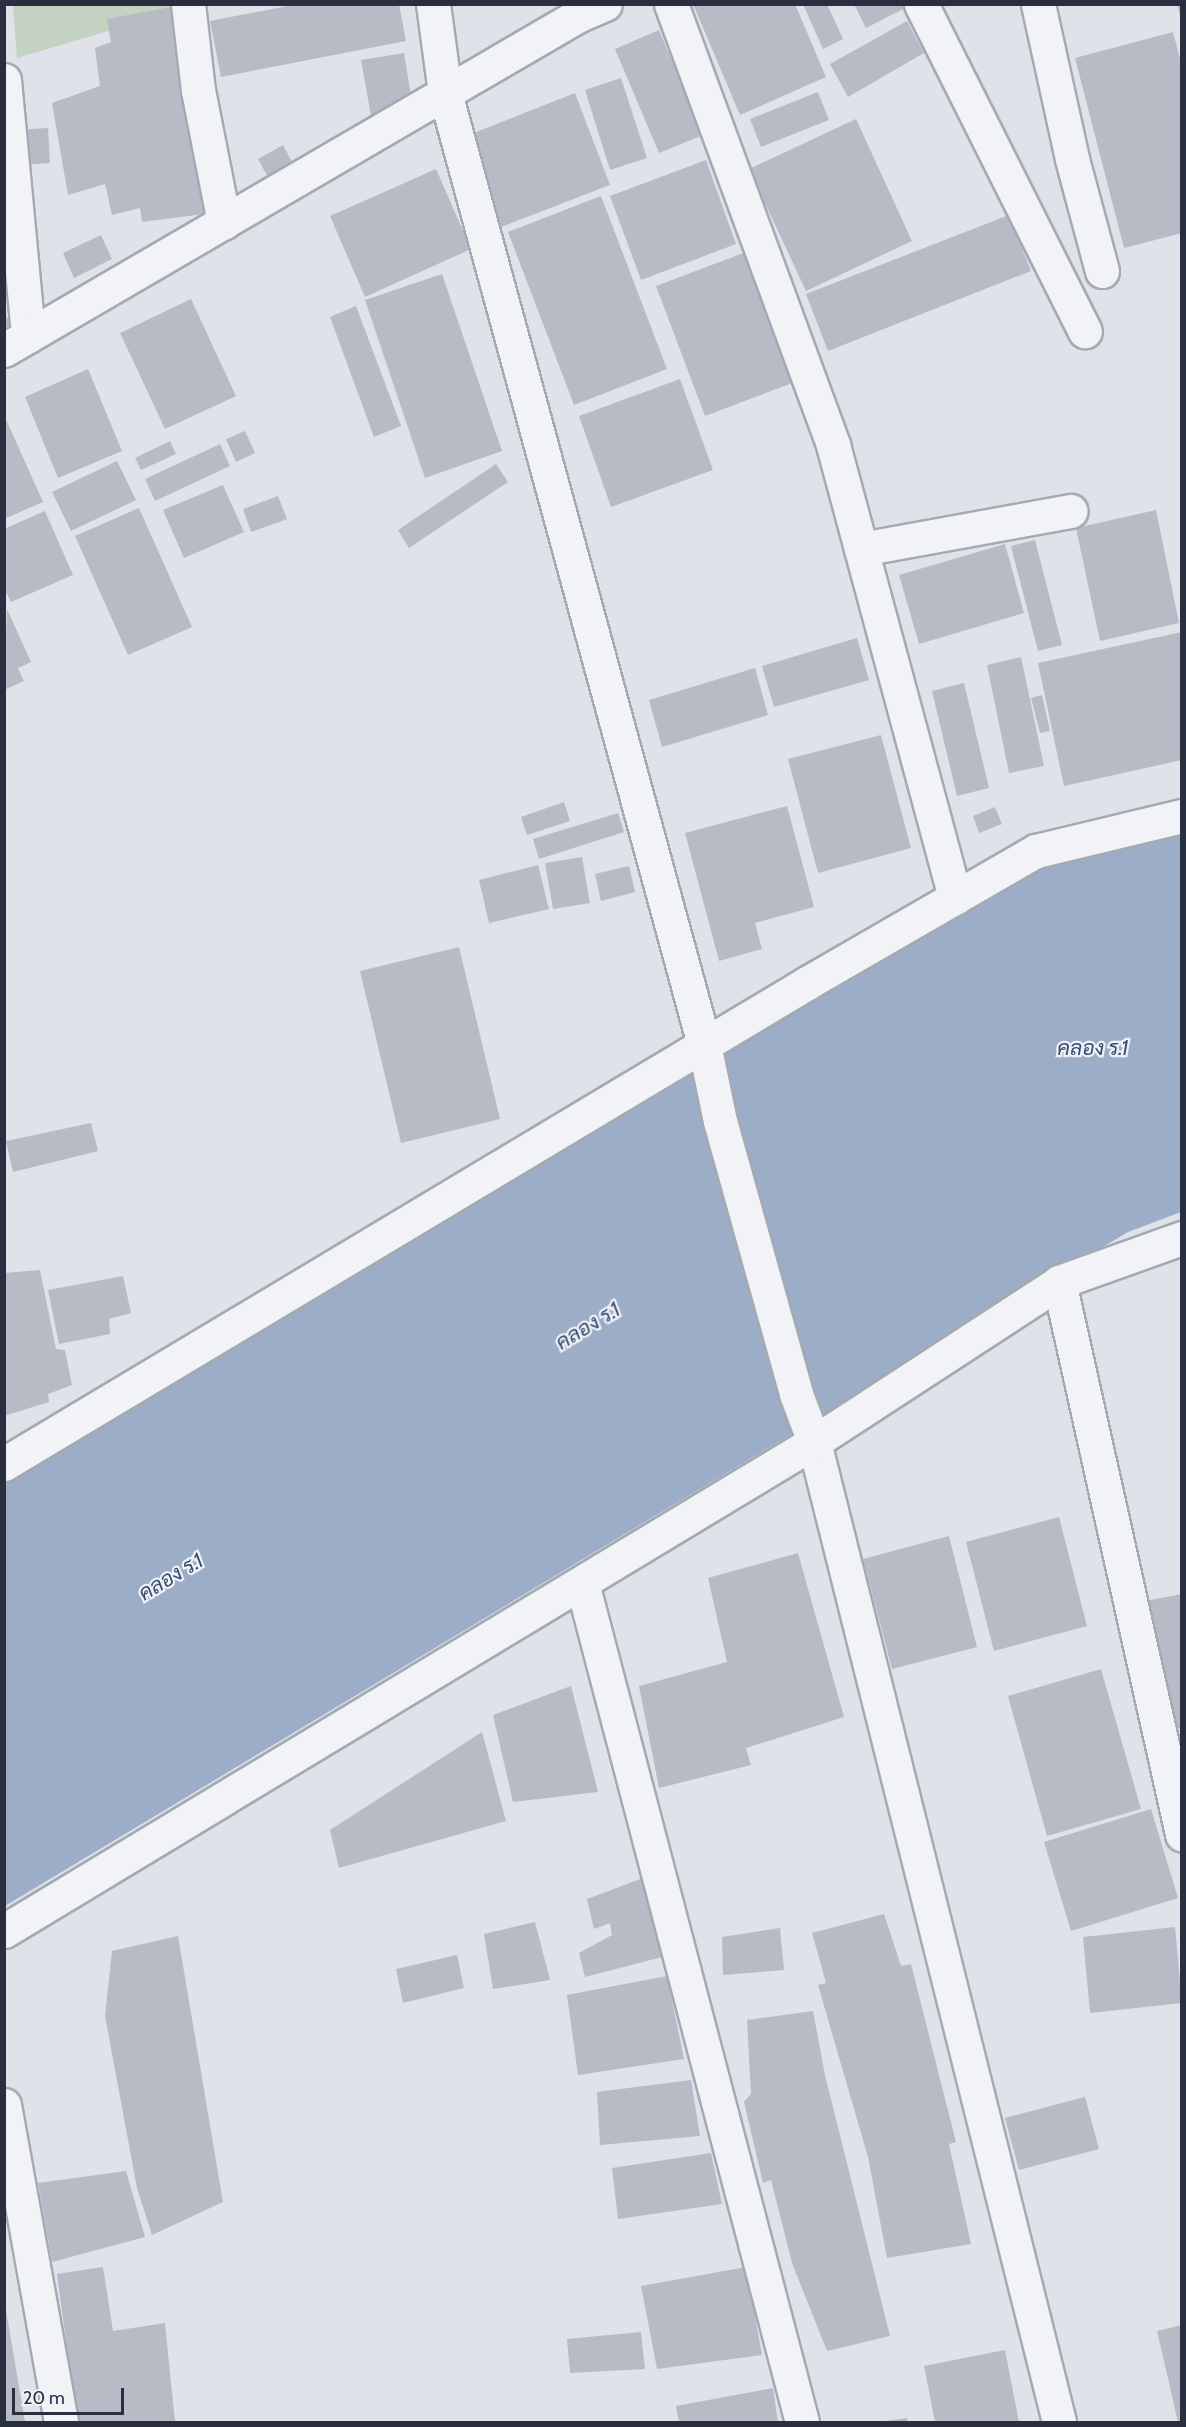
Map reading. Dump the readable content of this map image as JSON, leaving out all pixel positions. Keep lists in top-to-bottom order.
{
  "water": ["คลอง ร.1"],
  "scale_bar": "20 m"
}
